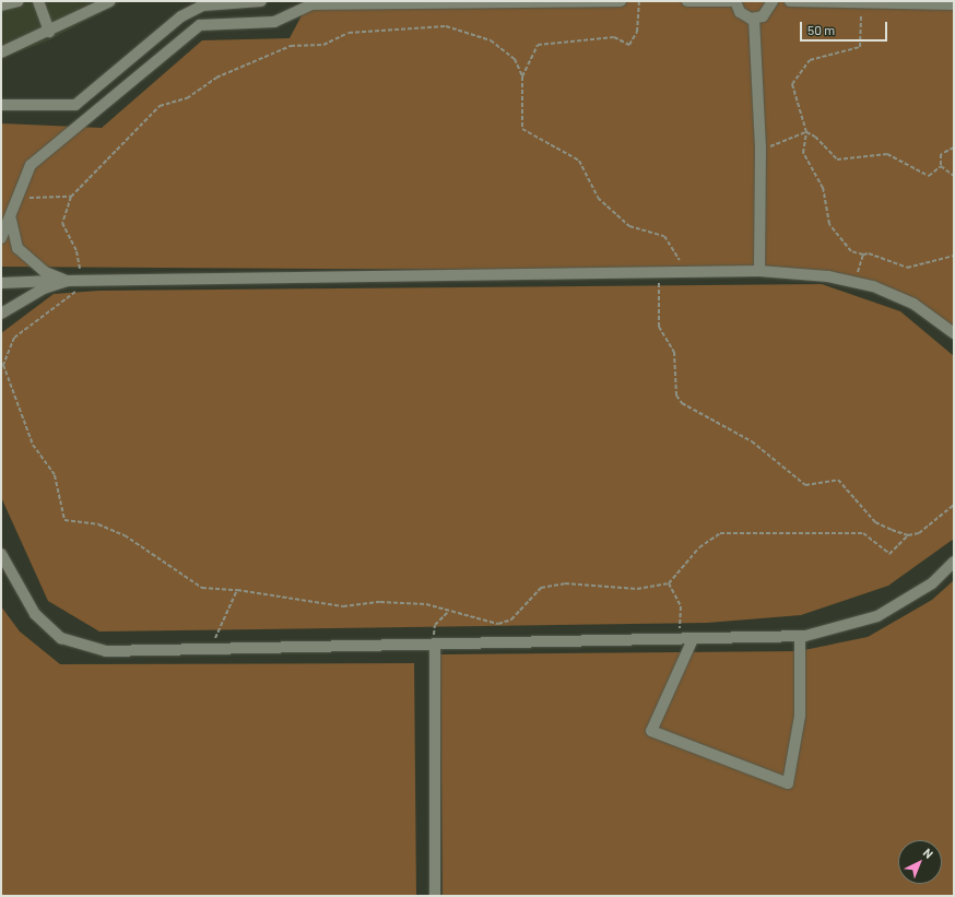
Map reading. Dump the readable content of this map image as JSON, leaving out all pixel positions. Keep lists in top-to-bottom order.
{
  "scale_bar": "50 m",
  "north": "top right"
}
